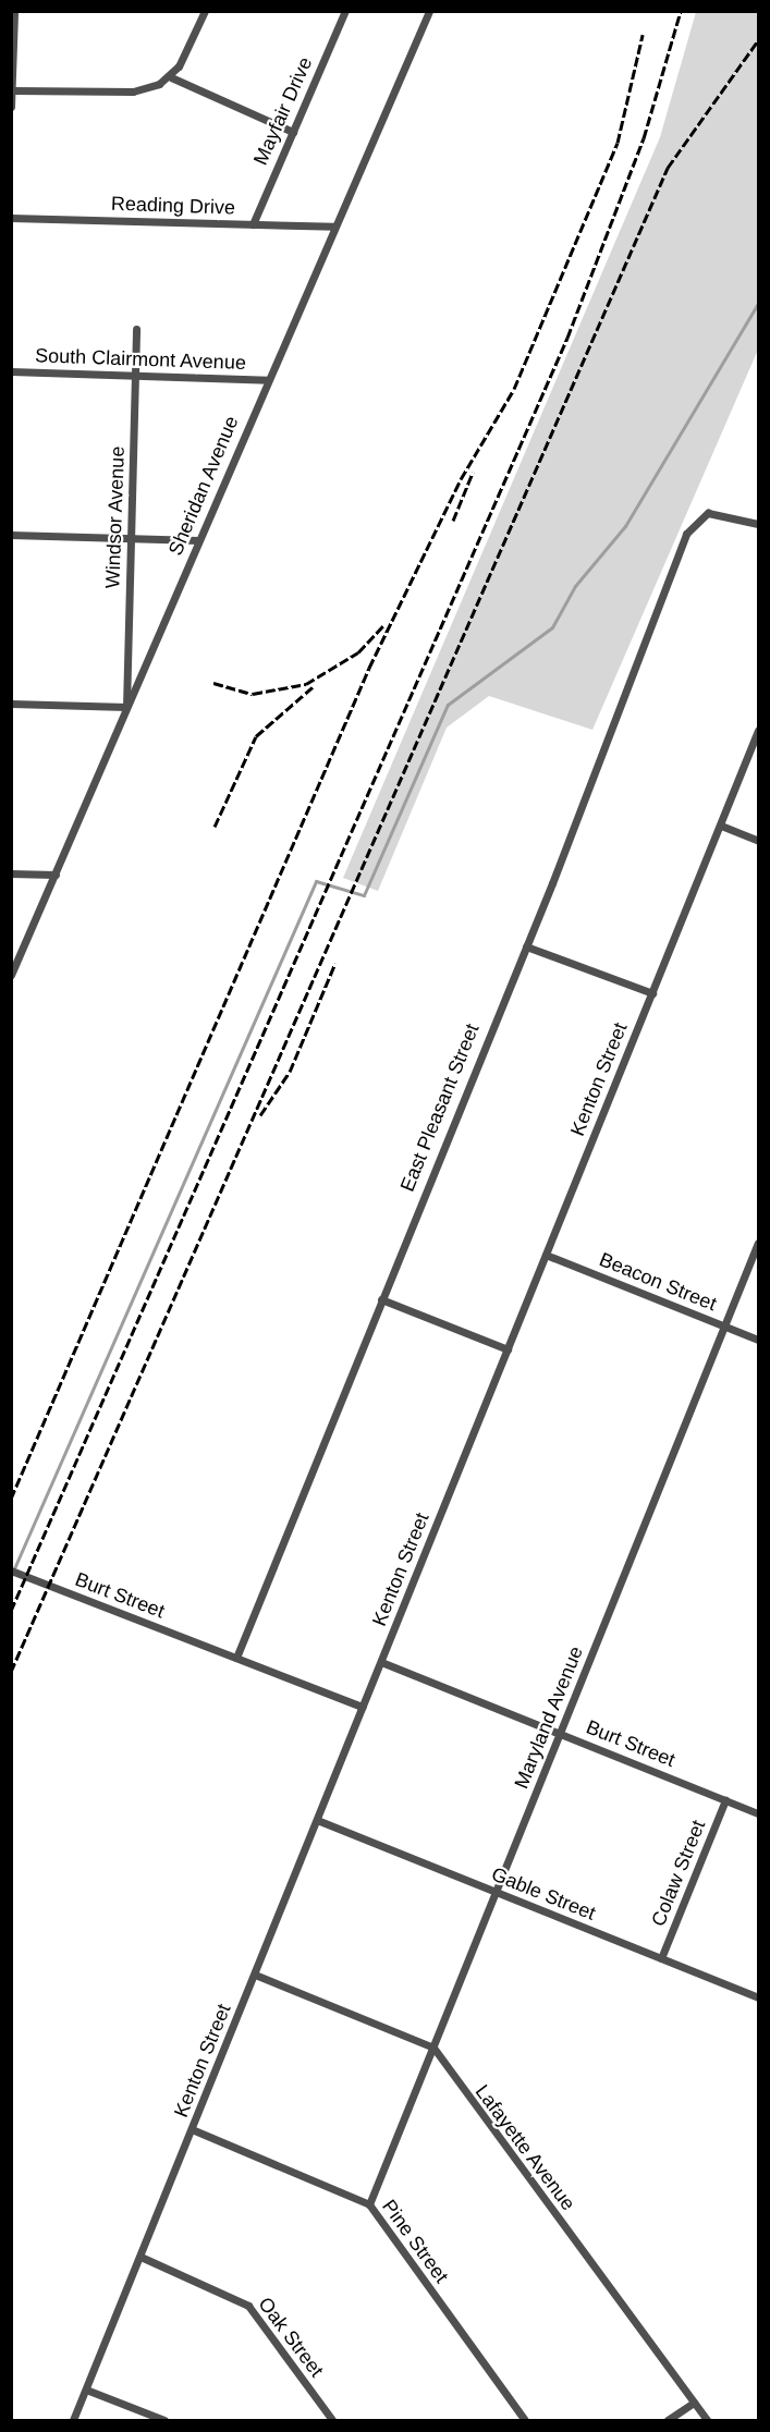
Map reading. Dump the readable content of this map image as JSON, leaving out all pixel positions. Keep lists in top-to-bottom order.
{
  "streets": {
    "street": [
      "Mayfair Drive",
      "Reading Drive",
      "South Clairmont Avenue",
      "Sheridan Avenue",
      "Windsor Avenue",
      "Kenton Street",
      "East Pleasant Street",
      "Beacon Street",
      "Burt Street",
      "Maryland Avenue",
      "Colaw Street",
      "Gable Street",
      "Lafayette Avenue",
      "Pine Street",
      "Oak Street"
    ]
  },
  "crossings": [
    ["Mayfair Drive", "Reading Drive"],
    ["Reading Drive", "Sheridan Avenue"],
    ["South Clairmont Avenue", "Sheridan Avenue"],
    ["South Clairmont Avenue", "Windsor Avenue"],
    ["Sheridan Avenue", "Windsor Avenue"],
    ["Kenton Street", "Beacon Street"],
    ["Kenton Street", "Burt Street"],
    ["Kenton Street", "Gable Street"],
    ["Kenton Street", "Pine Street"],
    ["Kenton Street", "Oak Street"],
    ["East Pleasant Street", "Burt Street"],
    ["Beacon Street", "Maryland Avenue"],
    ["Burt Street", "Maryland Avenue"],
    ["Burt Street", "Colaw Street"],
    ["Maryland Avenue", "Gable Street"],
    ["Maryland Avenue", "Lafayette Avenue"],
    ["Maryland Avenue", "Pine Street"],
    ["Colaw Street", "Gable Street"]
  ]
}
